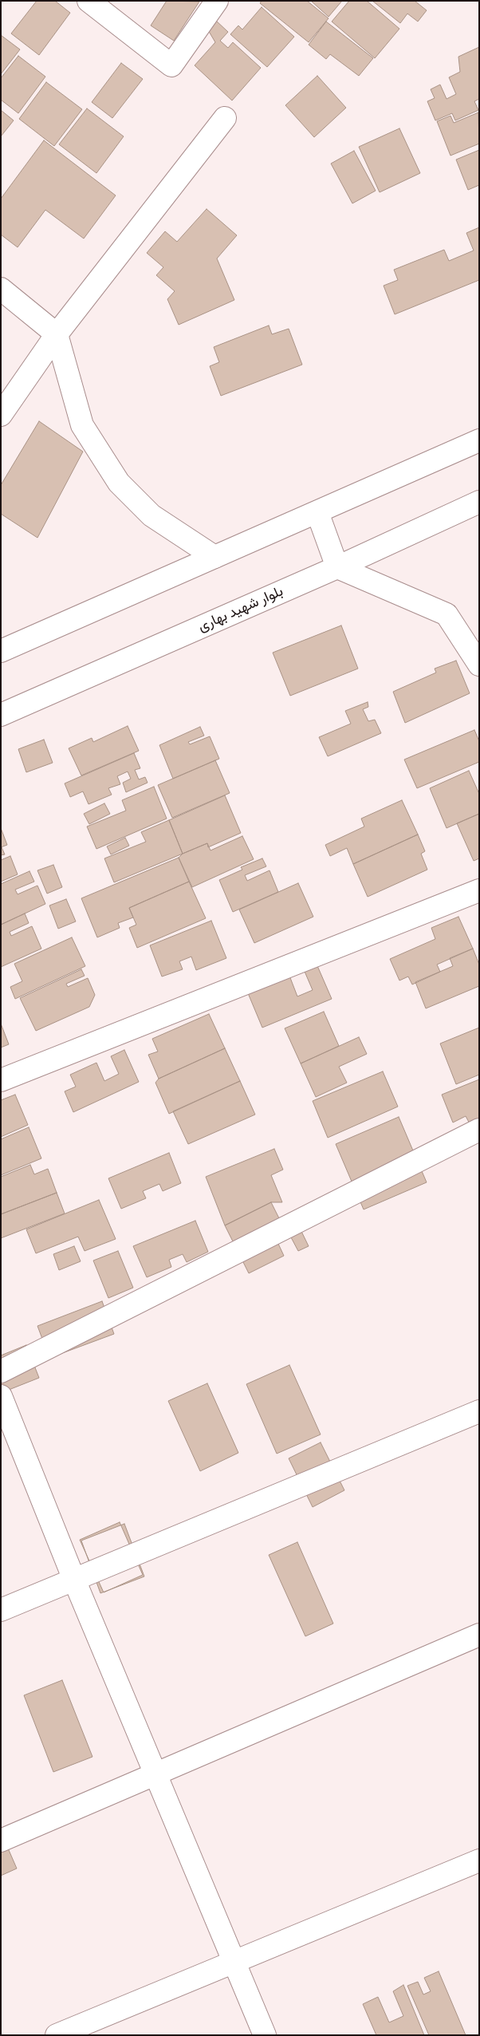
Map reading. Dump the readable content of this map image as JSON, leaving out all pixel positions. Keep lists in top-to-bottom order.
{
  "streets": {
    "street": ["بلوار شهید بهاری"]
  }
}
